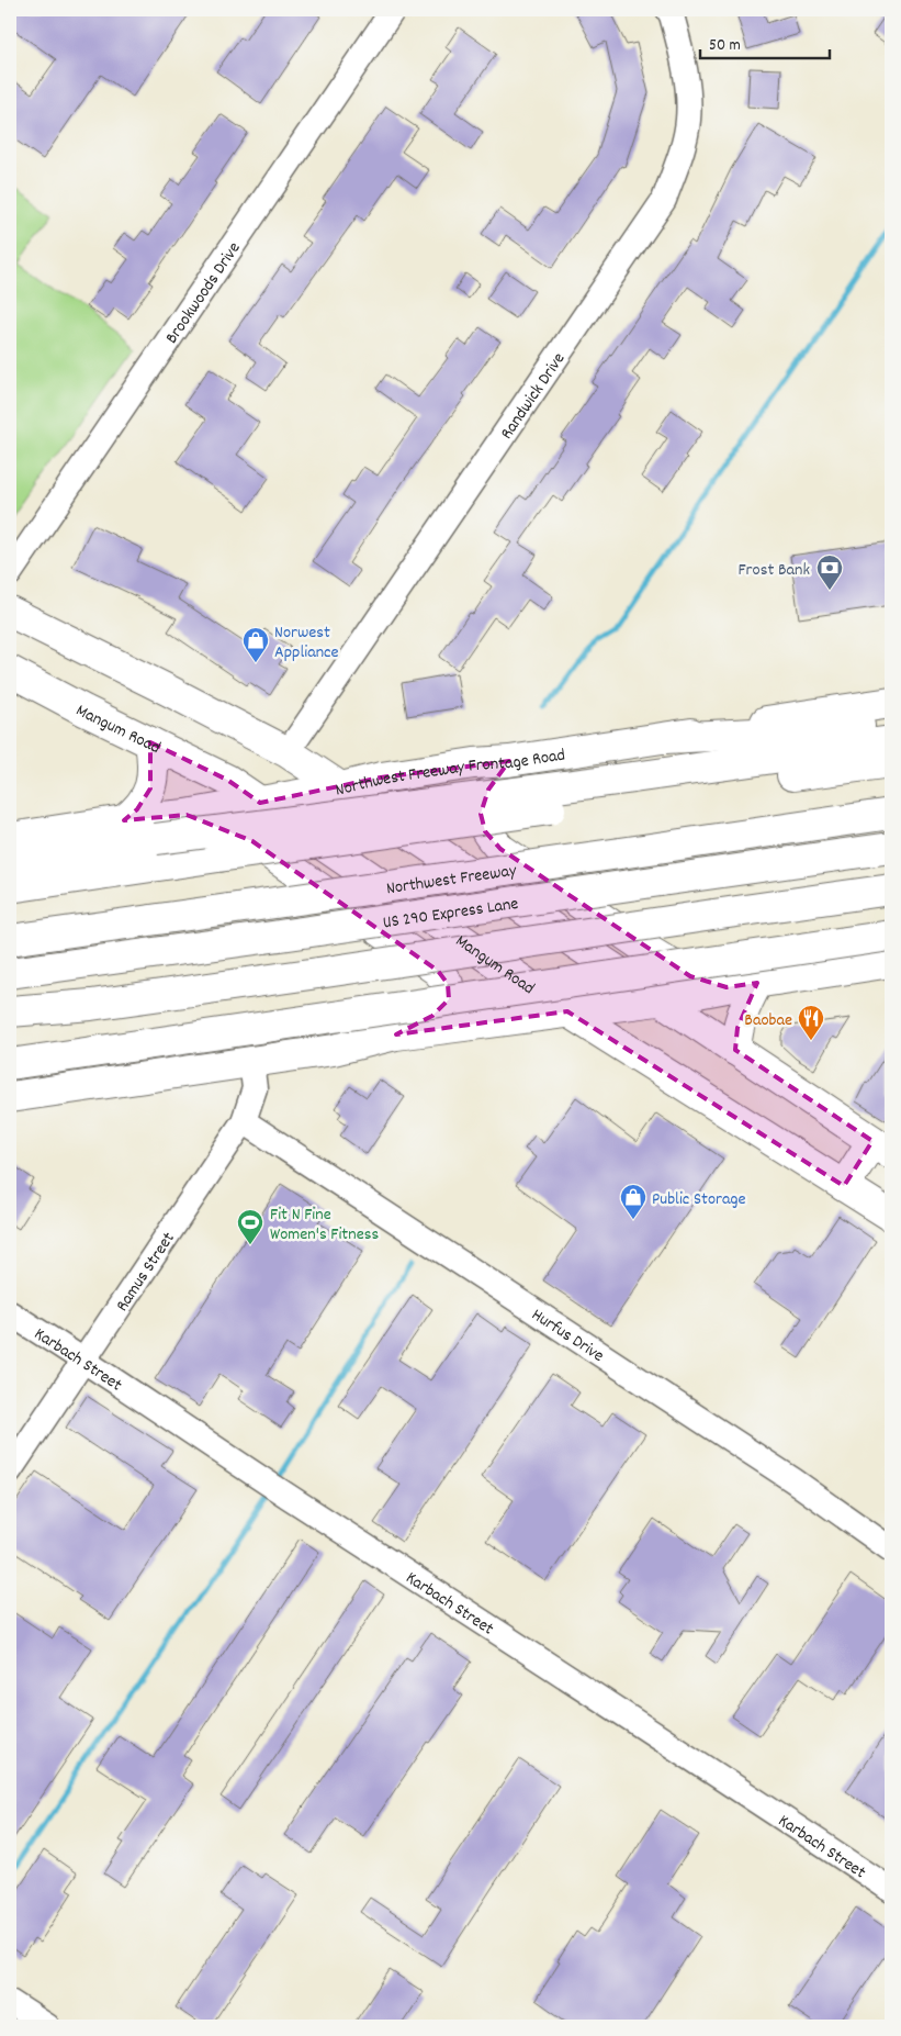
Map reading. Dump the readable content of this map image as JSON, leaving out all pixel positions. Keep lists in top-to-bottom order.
{
  "streets": {
    "main road": [
      "Mangum Road",
      "Northwest Freeway Frontage Road",
      "Northwest Freeway",
      "US 290 Express Lane"
    ],
    "street": [
      "Brookwoods Drive",
      "Randwick Drive",
      "Ramus Street",
      "Hurfus Drive",
      "Karbach Street"
    ]
  },
  "crossings": [
    ["Mangum Road", "Northwest Freeway Frontage Road"],
    ["Ramus Street", "Hurfus Drive"],
    ["Ramus Street", "Karbach Street"]
  ],
  "places": {
    "bank": ["Frost Bank"],
    "shop": ["Norwest Appliance", "Public Storage"],
    "restaurant": ["Baobae"],
    "sports": ["Fit N Fine Women's Fitness"]
  },
  "scale_bar": "50 m"
}
